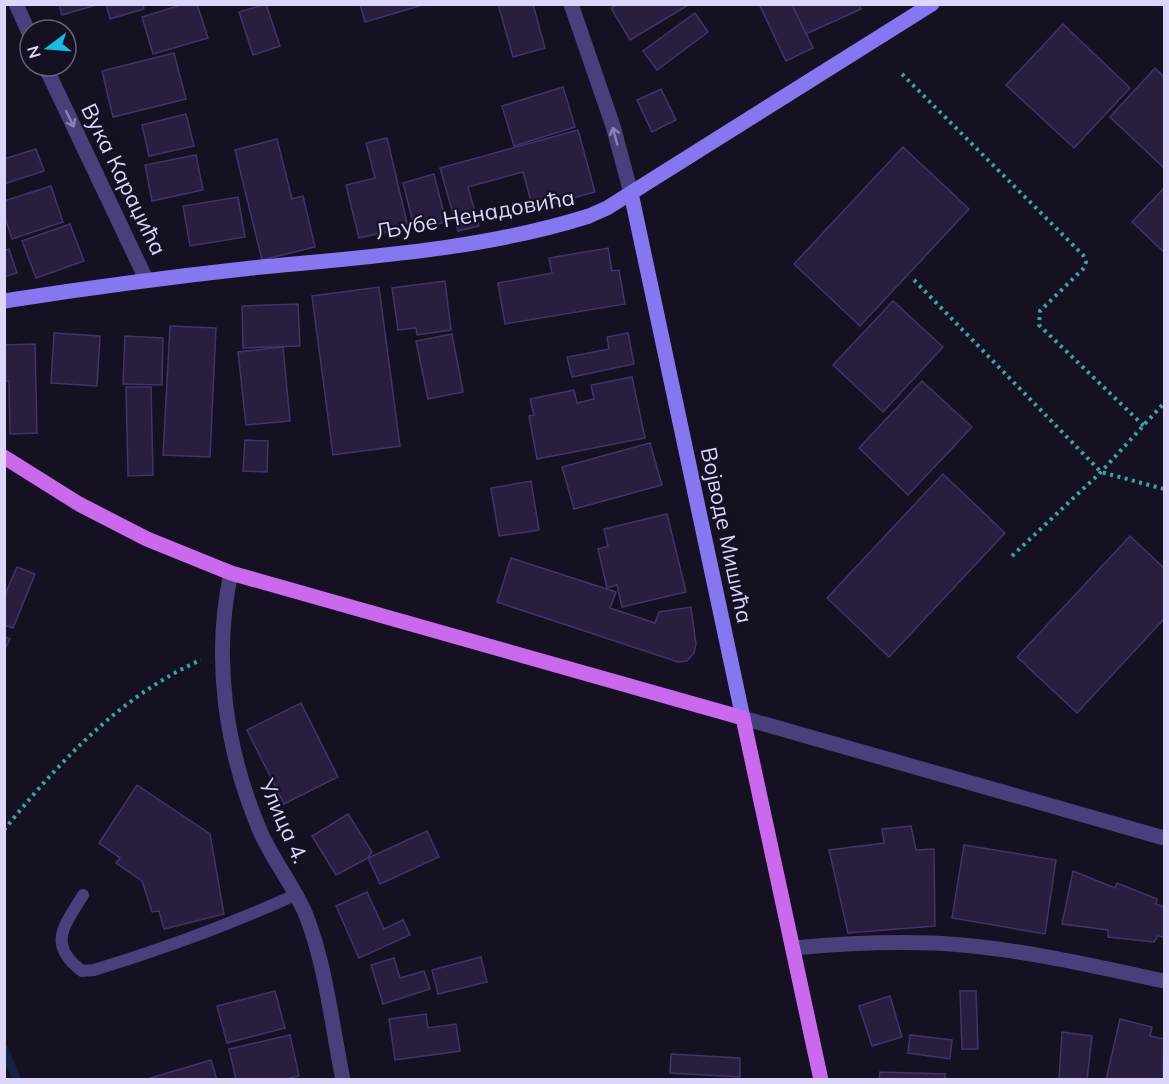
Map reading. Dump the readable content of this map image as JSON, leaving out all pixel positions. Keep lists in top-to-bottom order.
{
  "streets": {
    "main road": ["Војводе Мишића"],
    "street": ["Вука Караџића", "Љубе Ненадовића", "Улица 4."]
  },
  "crossings": [
    ["Вука Караџића", "Љубе Ненадовића"],
    ["Љубе Ненадовића", "Војводе Мишића"]
  ],
  "one_way": ["Вука Караџића"],
  "north": "left"
}
